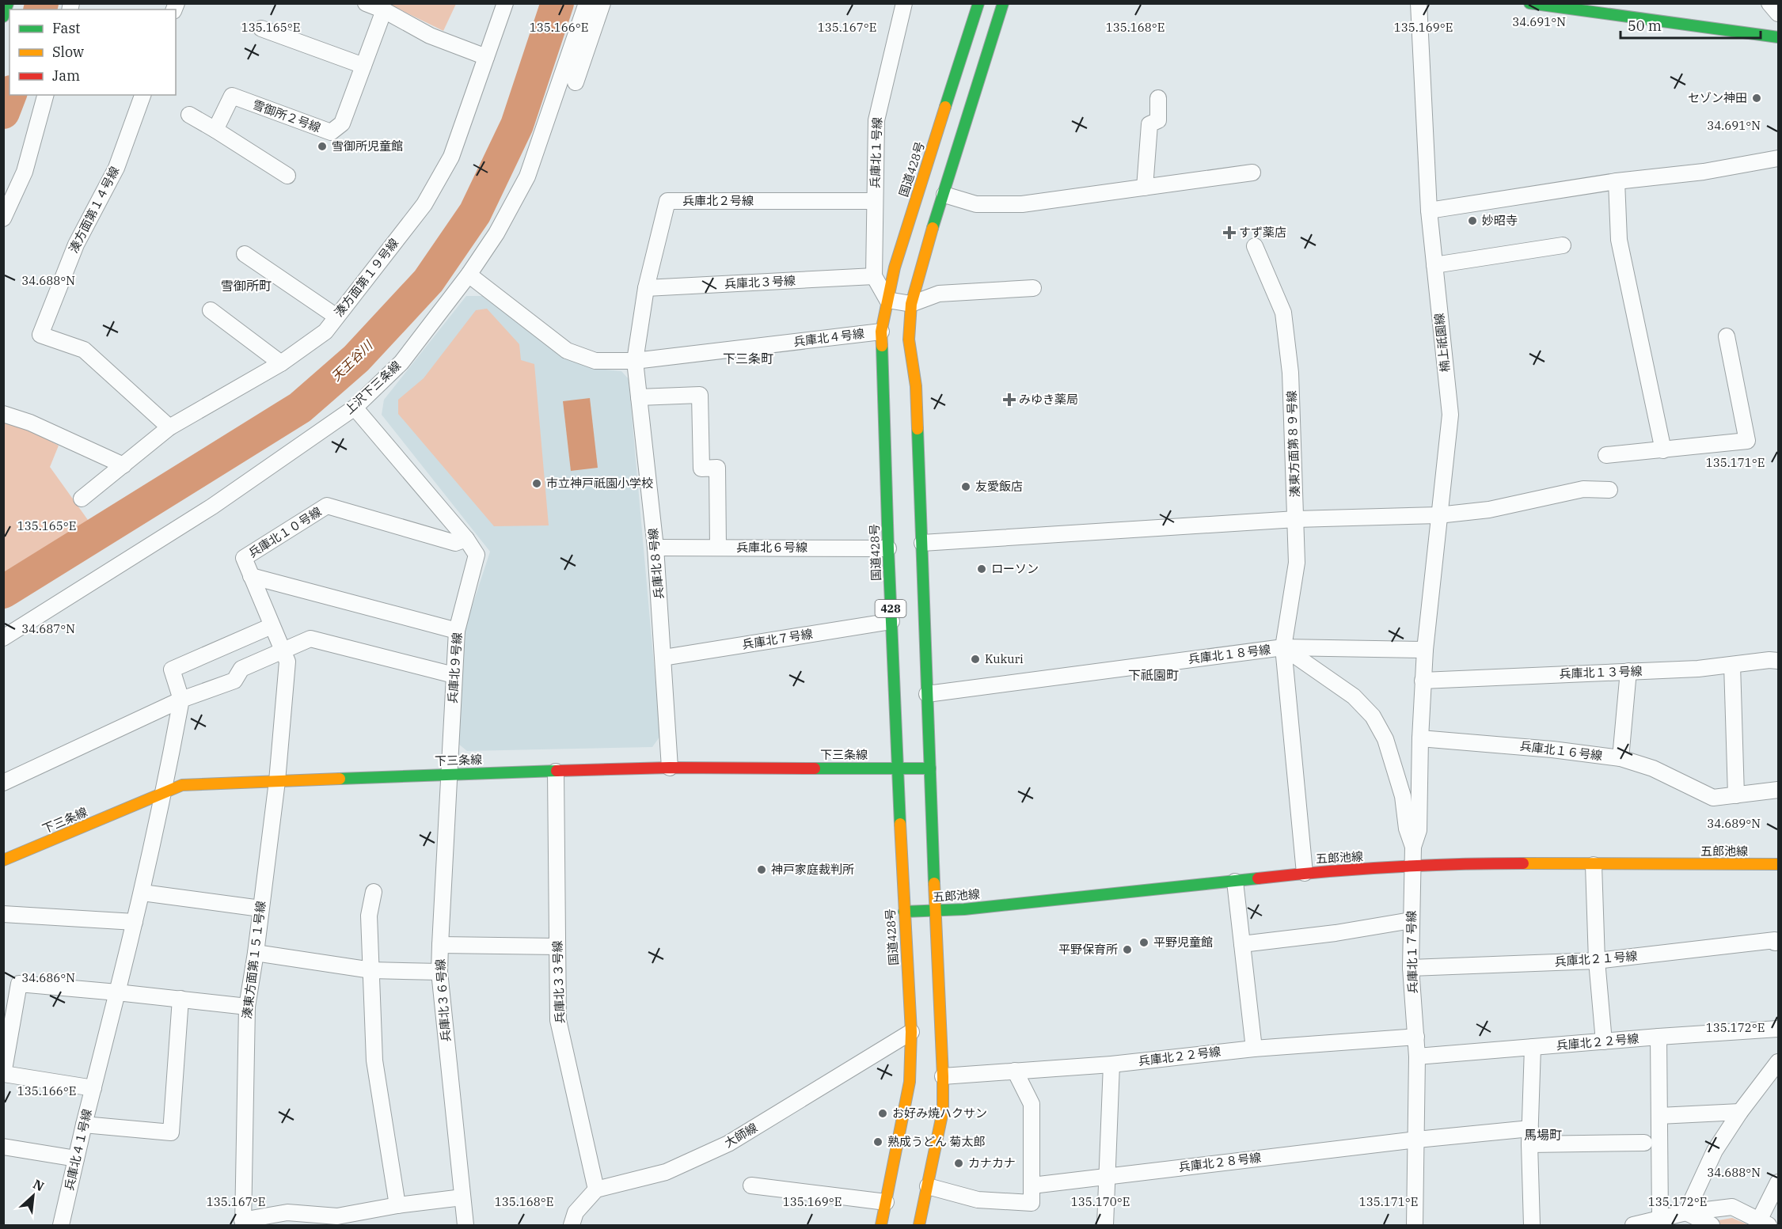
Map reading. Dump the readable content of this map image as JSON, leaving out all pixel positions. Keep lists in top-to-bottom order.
{
  "streets": {
    "main road": [
      "国道428号",
      "428",
      "下三条線",
      "五郎池線"
    ],
    "street": [
      "雪御所２号線",
      "兵庫北１号線",
      "兵庫北２号線",
      "湊方面第１４号線",
      "湊方面第１９号線",
      "兵庫北３号線",
      "兵庫北４号線",
      "楠上祇園線",
      "上沢下三条線",
      "湊東方面第８９号線",
      "兵庫北１０号線",
      "兵庫北６号線",
      "兵庫北８号線",
      "兵庫北７号線",
      "兵庫北１８号線",
      "兵庫北９号線",
      "兵庫北１３号線",
      "兵庫北１６号線",
      "兵庫北１７号線",
      "兵庫北２１号線",
      "湊東方面第１５１号線",
      "兵庫北３３号線",
      "兵庫北３６号線",
      "兵庫北２２号線",
      "大師線",
      "兵庫北４１号線",
      "兵庫北２８号線"
    ]
  },
  "crossings": [
    ["兵庫北１号線", "兵庫北２号線"],
    ["兵庫北１号線", "兵庫北３号線"],
    ["国道428号", "兵庫北４号線"],
    ["国道428号", "兵庫北６号線"],
    ["国道428号", "兵庫北７号線"],
    ["国道428号", "下三条線"],
    ["国道428号", "五郎池線"],
    ["国道428号", "大師線"],
    ["兵庫北２号線", "兵庫北３号線"],
    ["兵庫北２号線", "兵庫北４号線"],
    ["兵庫北２号線", "兵庫北８号線"],
    ["湊方面第１４号線", "湊方面第１９号線"],
    ["兵庫北４号線", "上沢下三条線"],
    ["兵庫北４号線", "兵庫北８号線"],
    ["楠上祇園線", "兵庫北１３号線"],
    ["楠上祇園線", "兵庫北１７号線"],
    ["上沢下三条線", "兵庫北９号線"],
    ["湊東方面第８９号線", "兵庫北１８号線"],
    ["湊東方面第８９号線", "五郎池線"],
    ["兵庫北１０号線", "兵庫北９号線"],
    ["兵庫北１０号線", "下三条線"],
    ["兵庫北１０号線", "湊東方面第１５１号線"],
    ["兵庫北６号線", "兵庫北８号線"],
    ["兵庫北８号線", "兵庫北７号線"],
    ["兵庫北８号線", "下三条線"],
    ["兵庫北１８号線", "兵庫北１７号線"],
    ["兵庫北９号線", "下三条線"],
    ["兵庫北９号線", "兵庫北３６号線"],
    ["兵庫北１３号線", "兵庫北１７号線"],
    ["兵庫北１６号線", "兵庫北１７号線"],
    ["下三条線", "湊東方面第１５１号線"],
    ["下三条線", "兵庫北３３号線"],
    ["下三条線", "兵庫北３６号線"],
    ["下三条線", "兵庫北４１号線"],
    ["五郎池線", "兵庫北１７号線"],
    ["兵庫北１７号線", "兵庫北２１号線"],
    ["兵庫北１７号線", "兵庫北２２号線"],
    ["兵庫北１７号線", "兵庫北２８号線"],
    ["兵庫北３３号線", "大師線"]
  ],
  "districts": [
    "雪御所町",
    "下三条町",
    "下祇園町",
    "馬場町"
  ],
  "water": ["天王谷川"],
  "places": {
    "other": [
      "セゾン神田",
      "雪御所児童館",
      "妙昭寺",
      "市立神戸祇園小学校",
      "友愛飯店",
      "ローソン",
      "Kukuri",
      "神戸家庭裁判所",
      "平野児童館",
      "平野保育所",
      "お好み焼ハクサン",
      "熟成うどん 菊太郎",
      "カナカナ"
    ],
    "health": ["すず薬店", "みゆき薬局"]
  },
  "legend": ["Fast", "Slow", "Jam"],
  "scale_bar": "50 m",
  "north": "top right",
  "coordinates": [
    "34.691°N",
    "135.165°E",
    "135.166°E",
    "135.167°E",
    "135.168°E",
    "135.169°E",
    "34.688°N",
    "135.171°E",
    "34.687°N",
    "34.689°N",
    "34.686°N",
    "135.172°E",
    "135.170°E"
  ]
}
